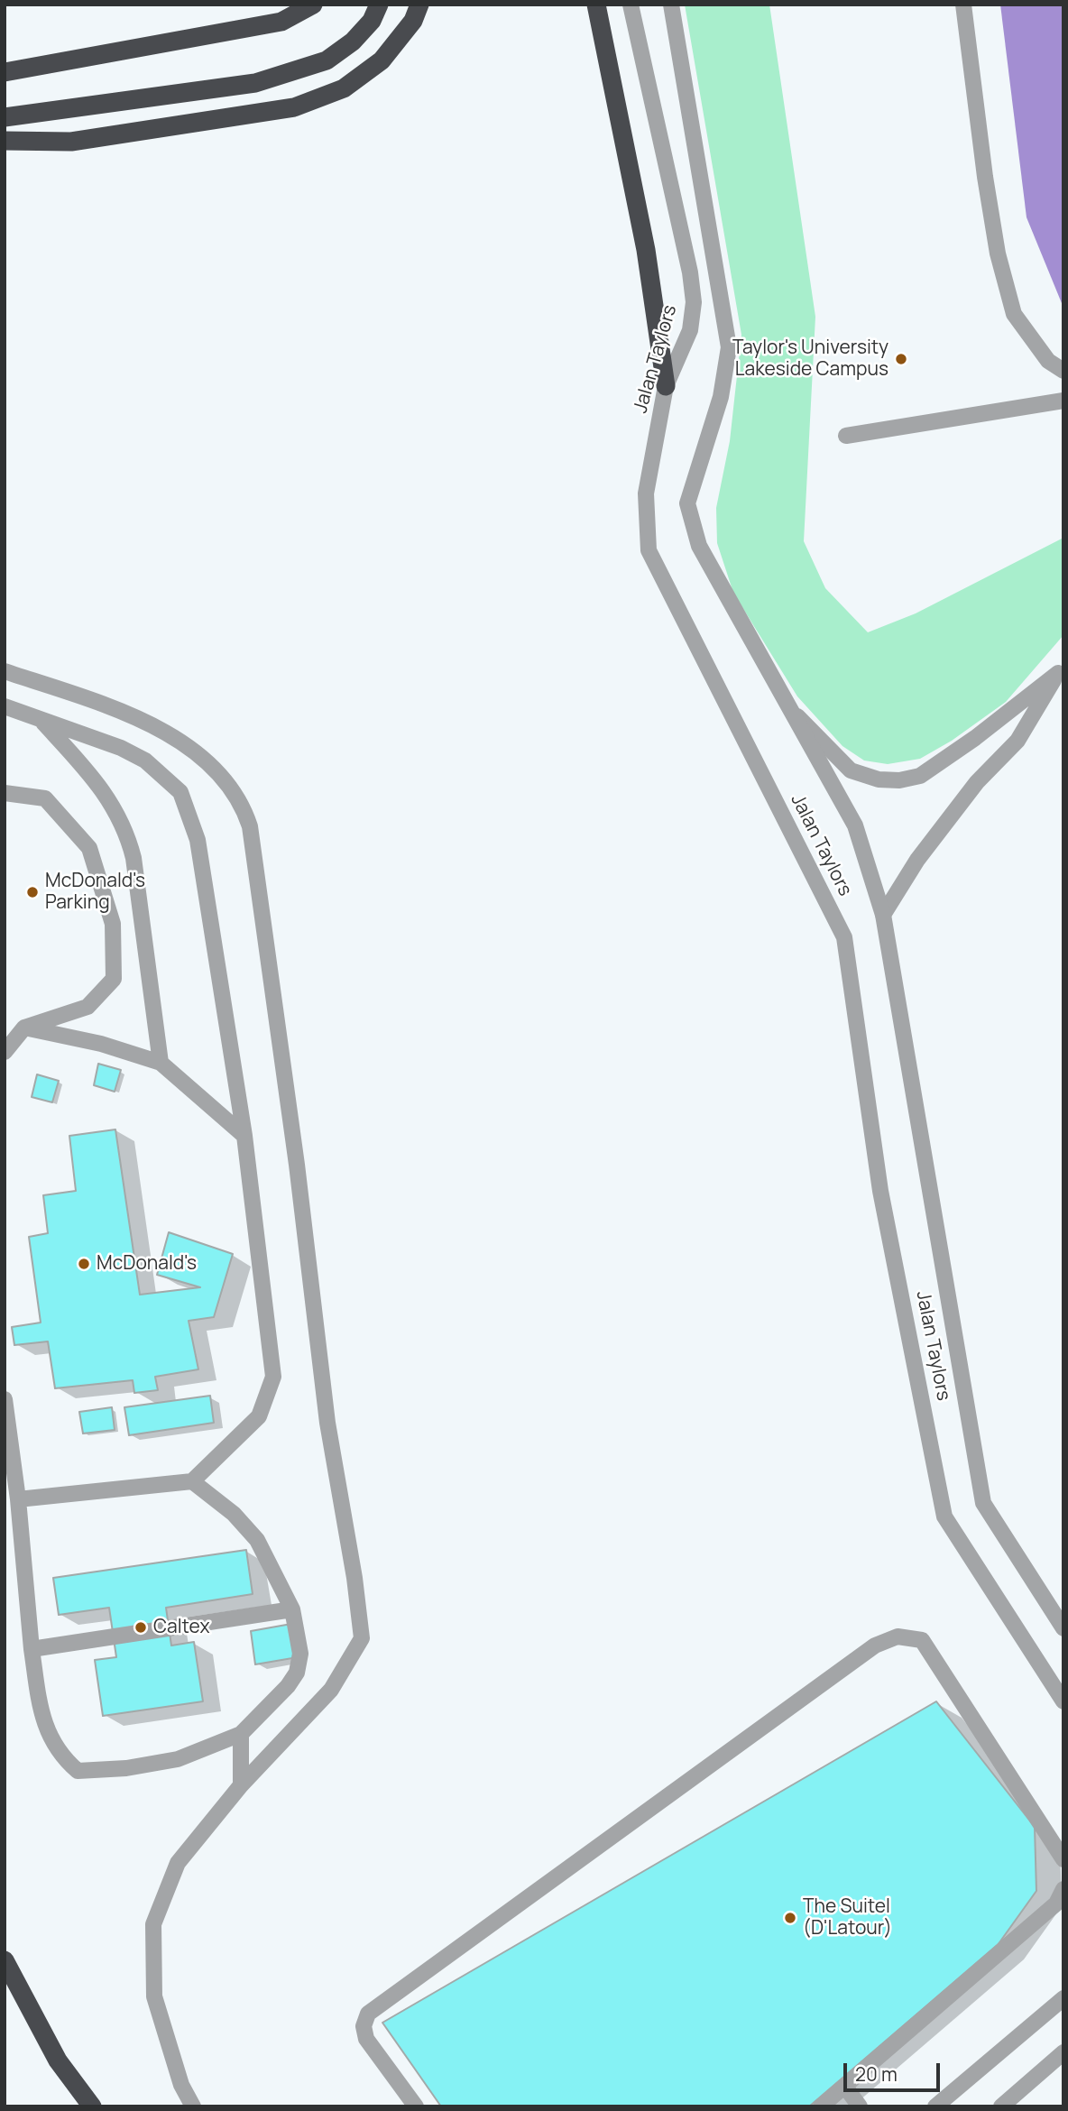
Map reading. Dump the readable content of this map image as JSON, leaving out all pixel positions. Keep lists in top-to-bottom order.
{
  "streets": {
    "street": ["Jalan Taylors"]
  },
  "places": [
    "Taylor's University Lakeside Campus",
    "McDonald's Parking",
    "McDonald's",
    "Caltex",
    "The Suitel (D'Latour)"
  ],
  "scale_bar": "20 m"
}
